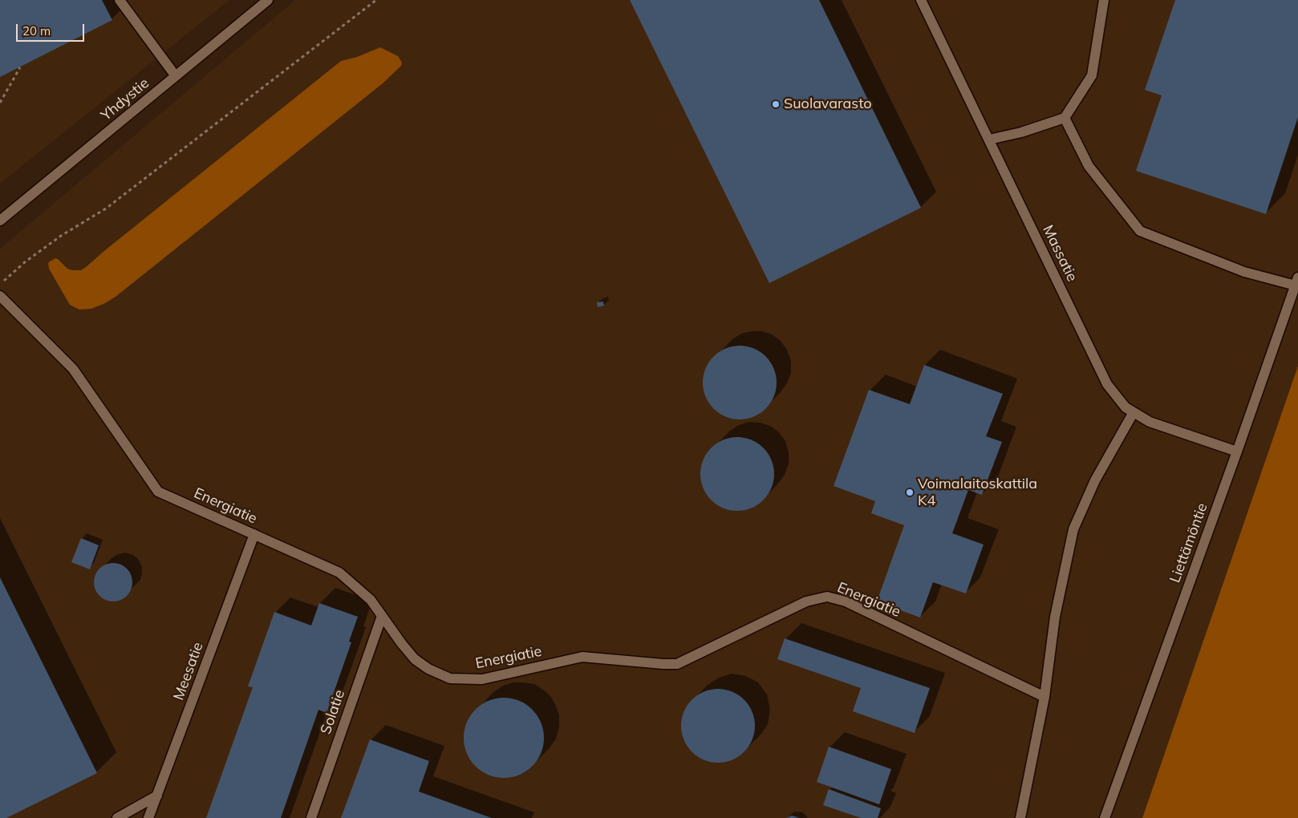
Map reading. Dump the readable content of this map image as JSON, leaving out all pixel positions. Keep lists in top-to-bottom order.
{
  "streets": {
    "lane": [
      "Yhdystie",
      "Massatie",
      "Energiatie",
      "Liettämöntie",
      "Meesatie",
      "Solatie"
    ]
  },
  "crossings": [
    ["Massatie", "Liettämöntie"],
    ["Energiatie", "Meesatie"],
    ["Energiatie", "Solatie"]
  ],
  "places": ["Suolavarasto", "Voimalaitoskattila K4"],
  "scale_bar": "20 m"
}
